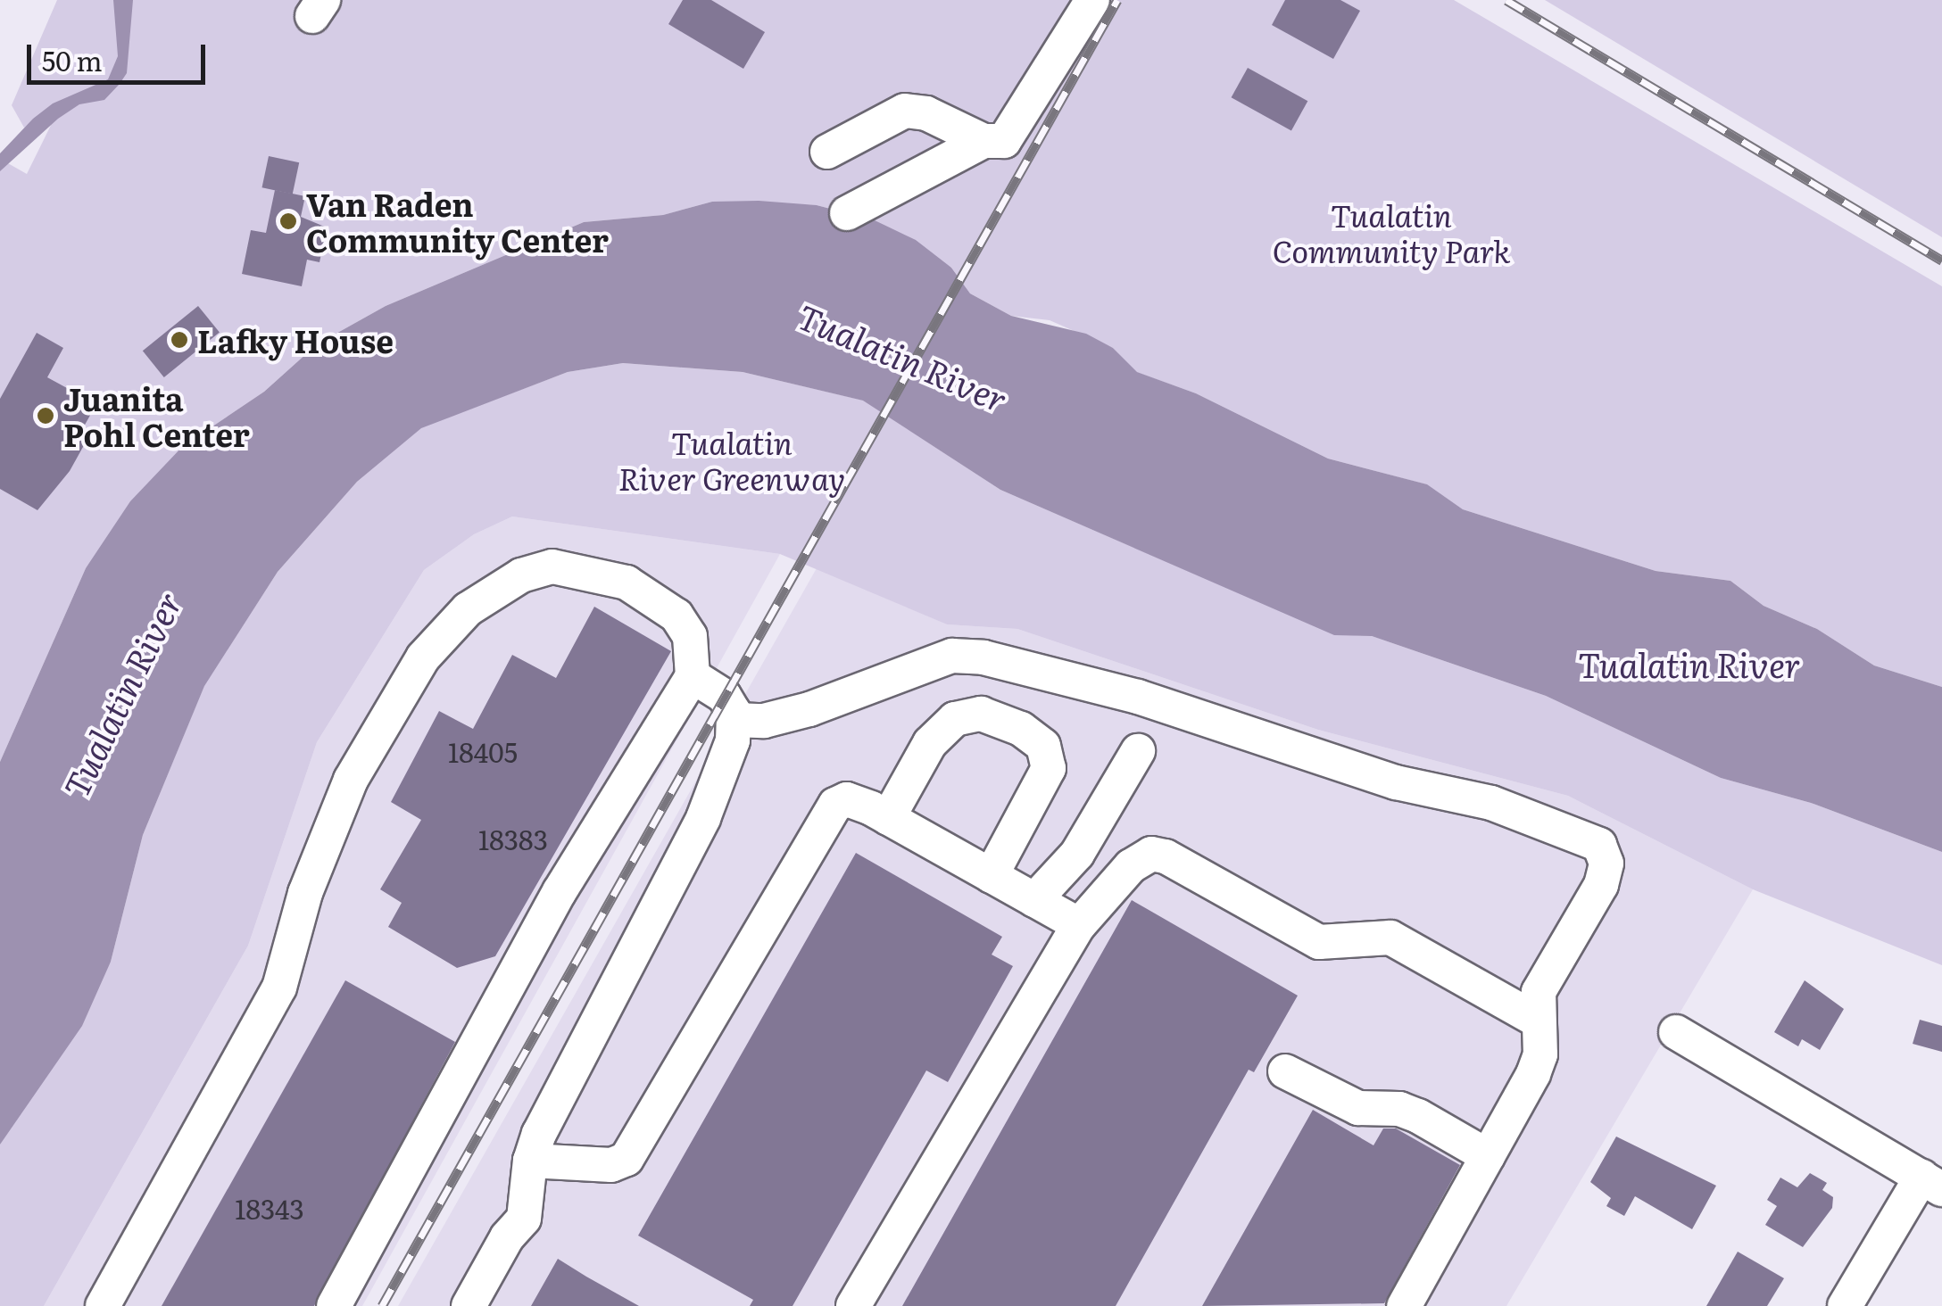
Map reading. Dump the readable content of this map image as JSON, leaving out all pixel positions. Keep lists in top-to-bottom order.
{
  "water": ["Tualatin River"],
  "parks": ["Tualatin Community Park", "Tualatin River Greenway"],
  "places": ["Van Raden Community Center", "Lafky House", "Juanita Pohl Center"],
  "house_numbers": ["18405", "18383", "18343"],
  "scale_bar": "50 m"
}
